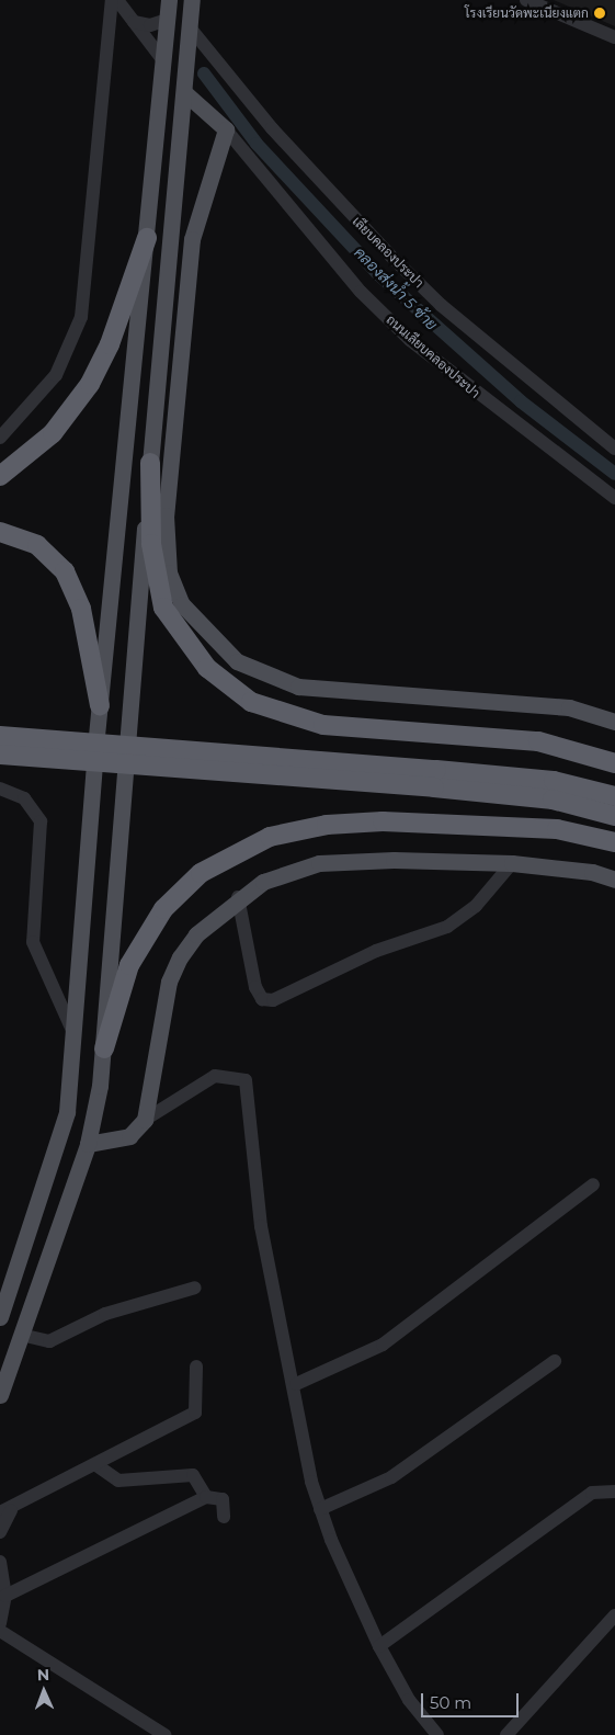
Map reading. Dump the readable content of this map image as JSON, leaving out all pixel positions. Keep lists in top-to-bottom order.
{
  "streets": {
    "main road": ["ถนนเลียบคลองประปา"],
    "street": ["เลียบคลองประปา"]
  },
  "water": ["คลองส่งน้ำ 5 ซ้าย"],
  "places": ["โรงเรียนวัดพะเนียงแตก"],
  "scale_bar": "50 m",
  "north": "top"
}
